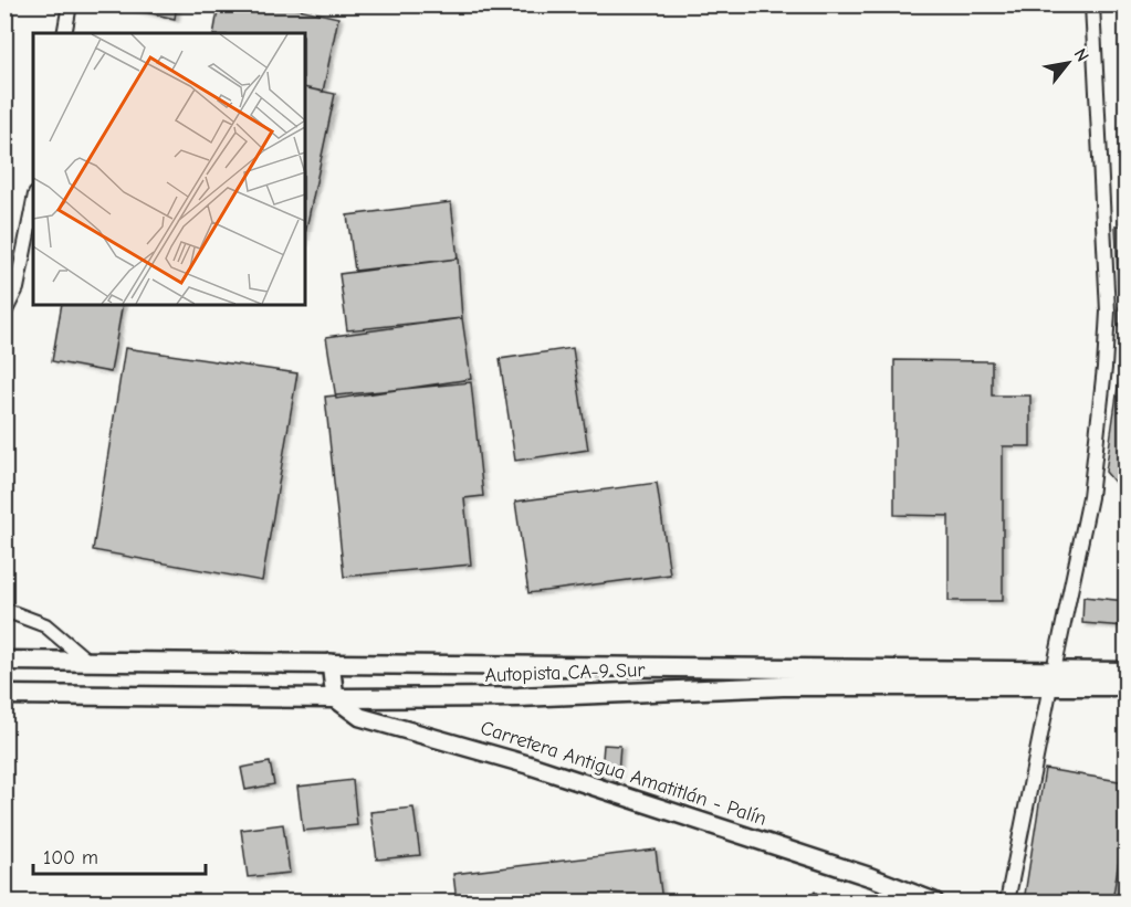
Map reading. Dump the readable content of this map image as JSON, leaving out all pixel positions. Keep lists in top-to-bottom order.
{
  "streets": {
    "highway": ["Autopista CA-9 Sur"],
    "main road": ["Carretera Antigua Amatitlán - Palín"]
  },
  "crossings": [
    ["Autopista CA-9 Sur", "Carretera Antigua Amatitlán - Palín"]
  ],
  "scale_bar": "100 m",
  "north": "top right"
}
